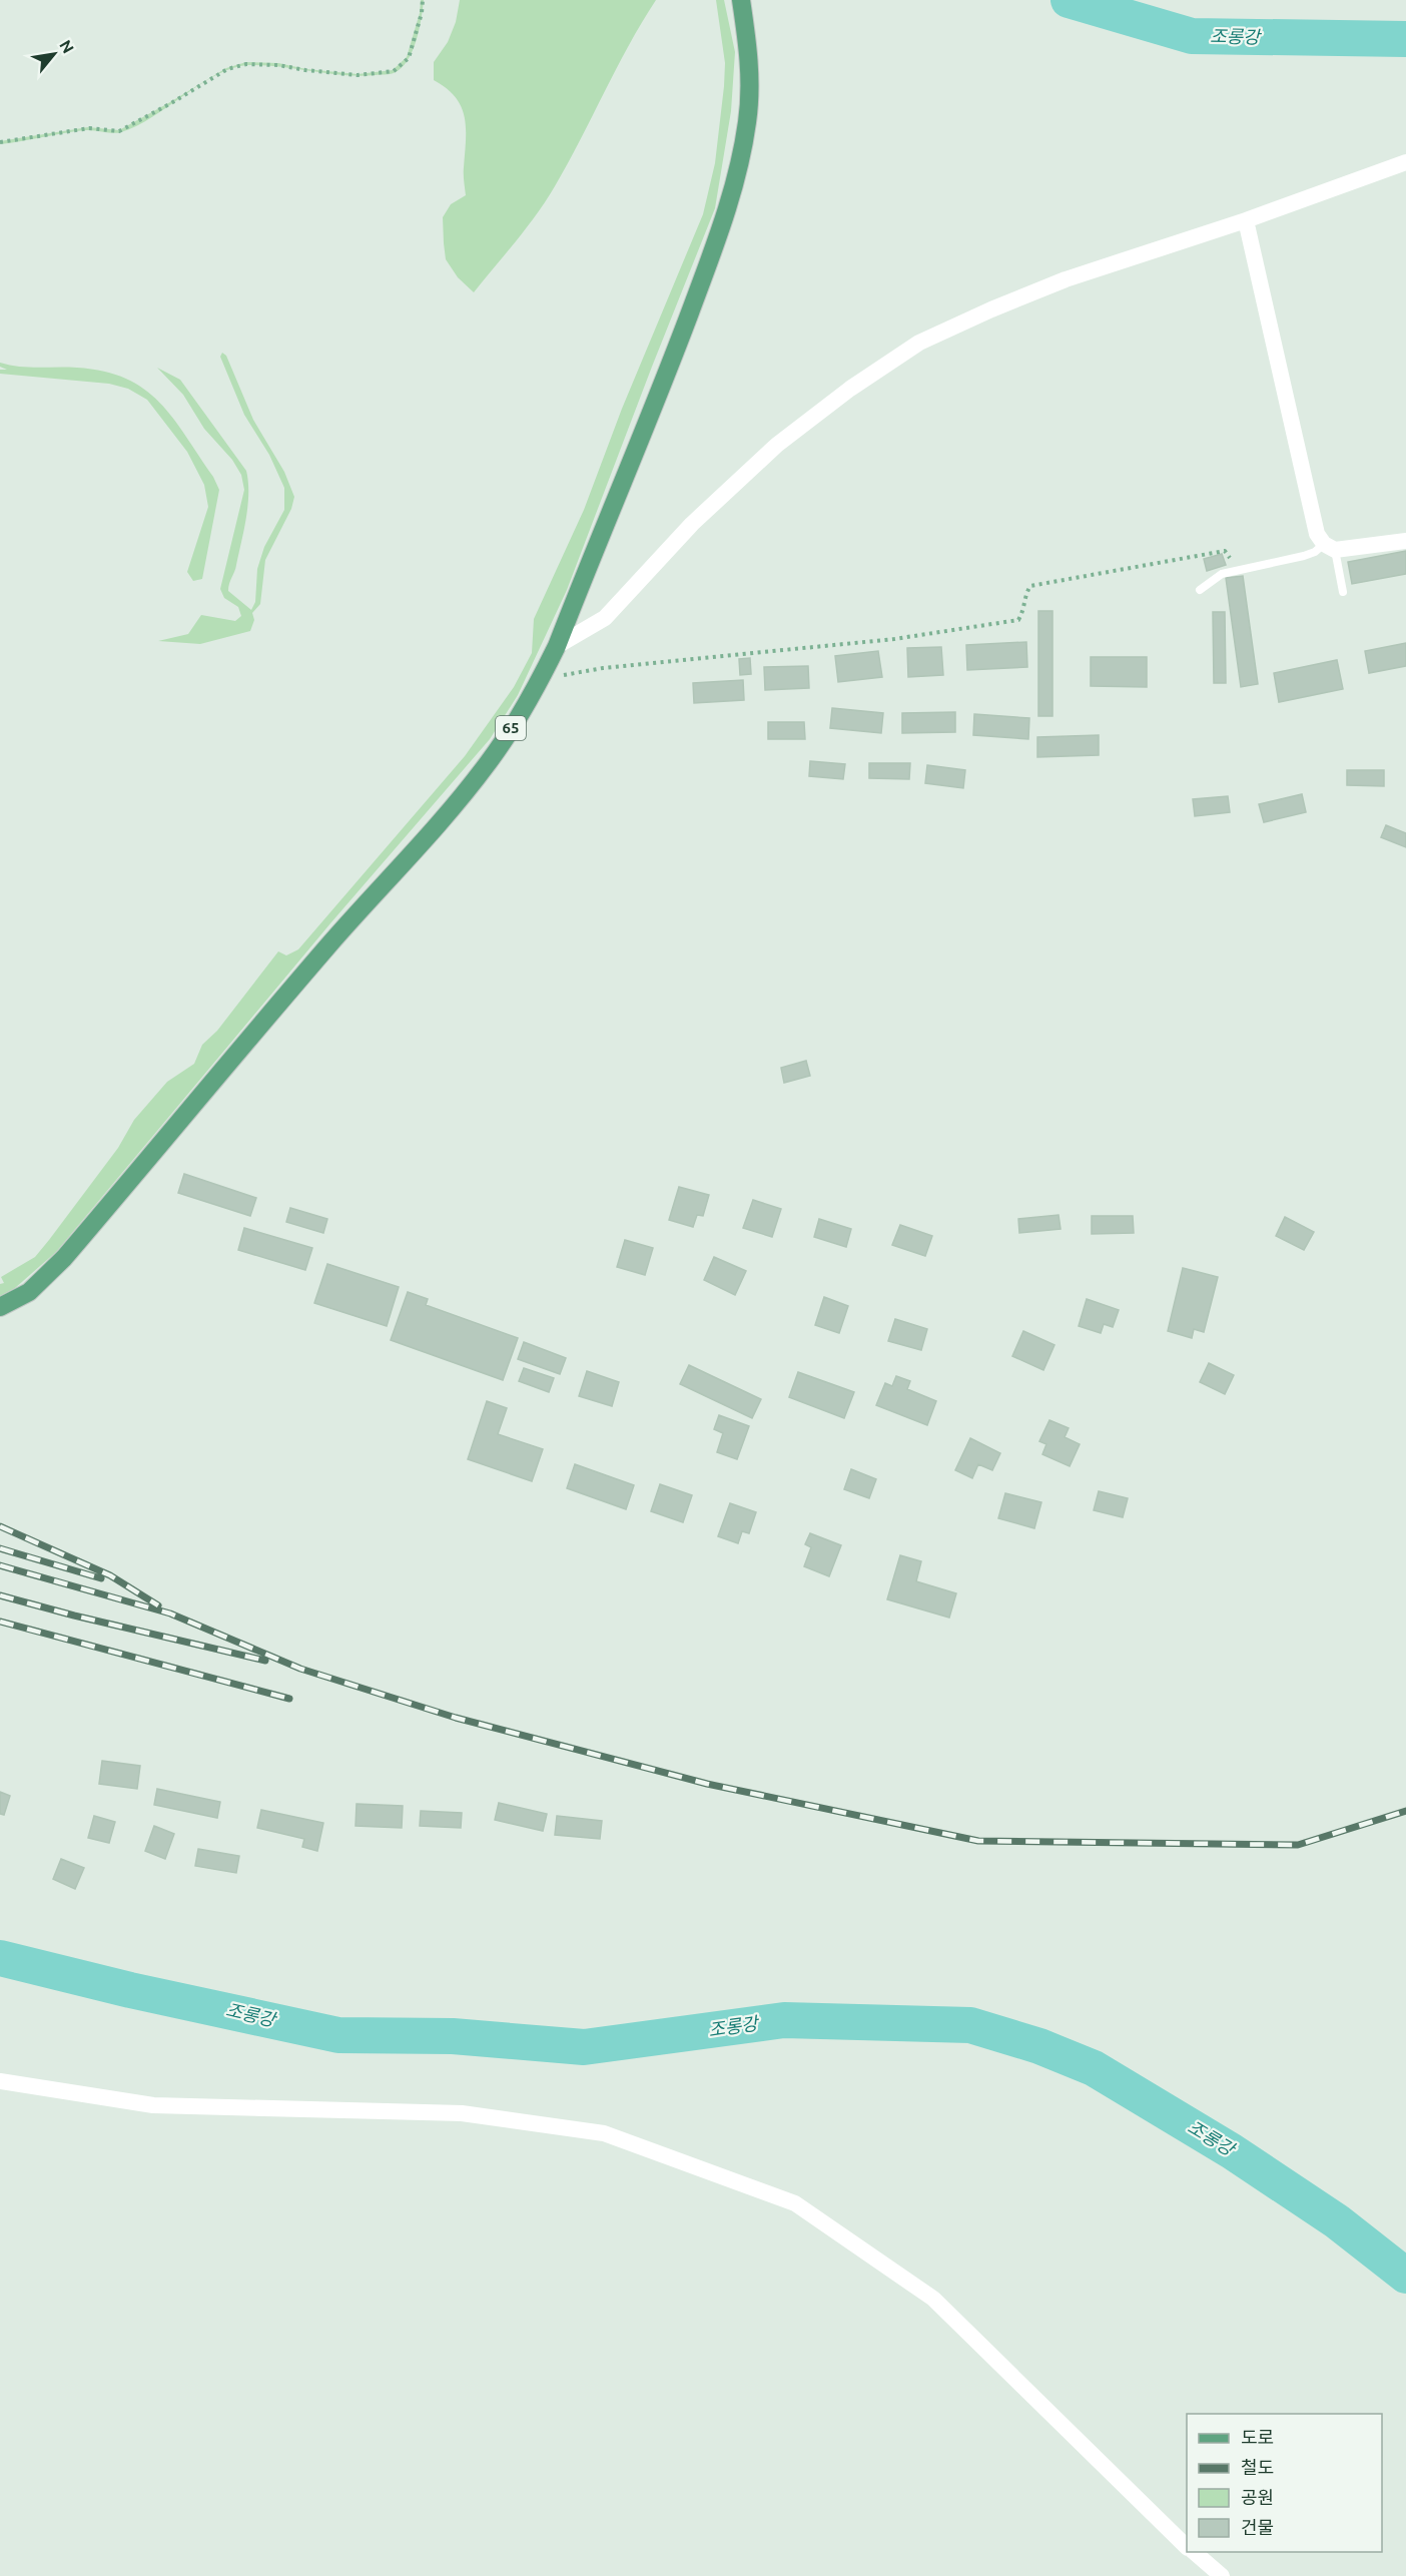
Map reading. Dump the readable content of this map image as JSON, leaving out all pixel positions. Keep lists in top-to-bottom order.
{
  "streets": {
    "main road": ["65"]
  },
  "water": ["조롱강"],
  "legend": [
    "도로",
    "철도",
    "공원",
    "건물"
  ],
  "north": "top right"
}
